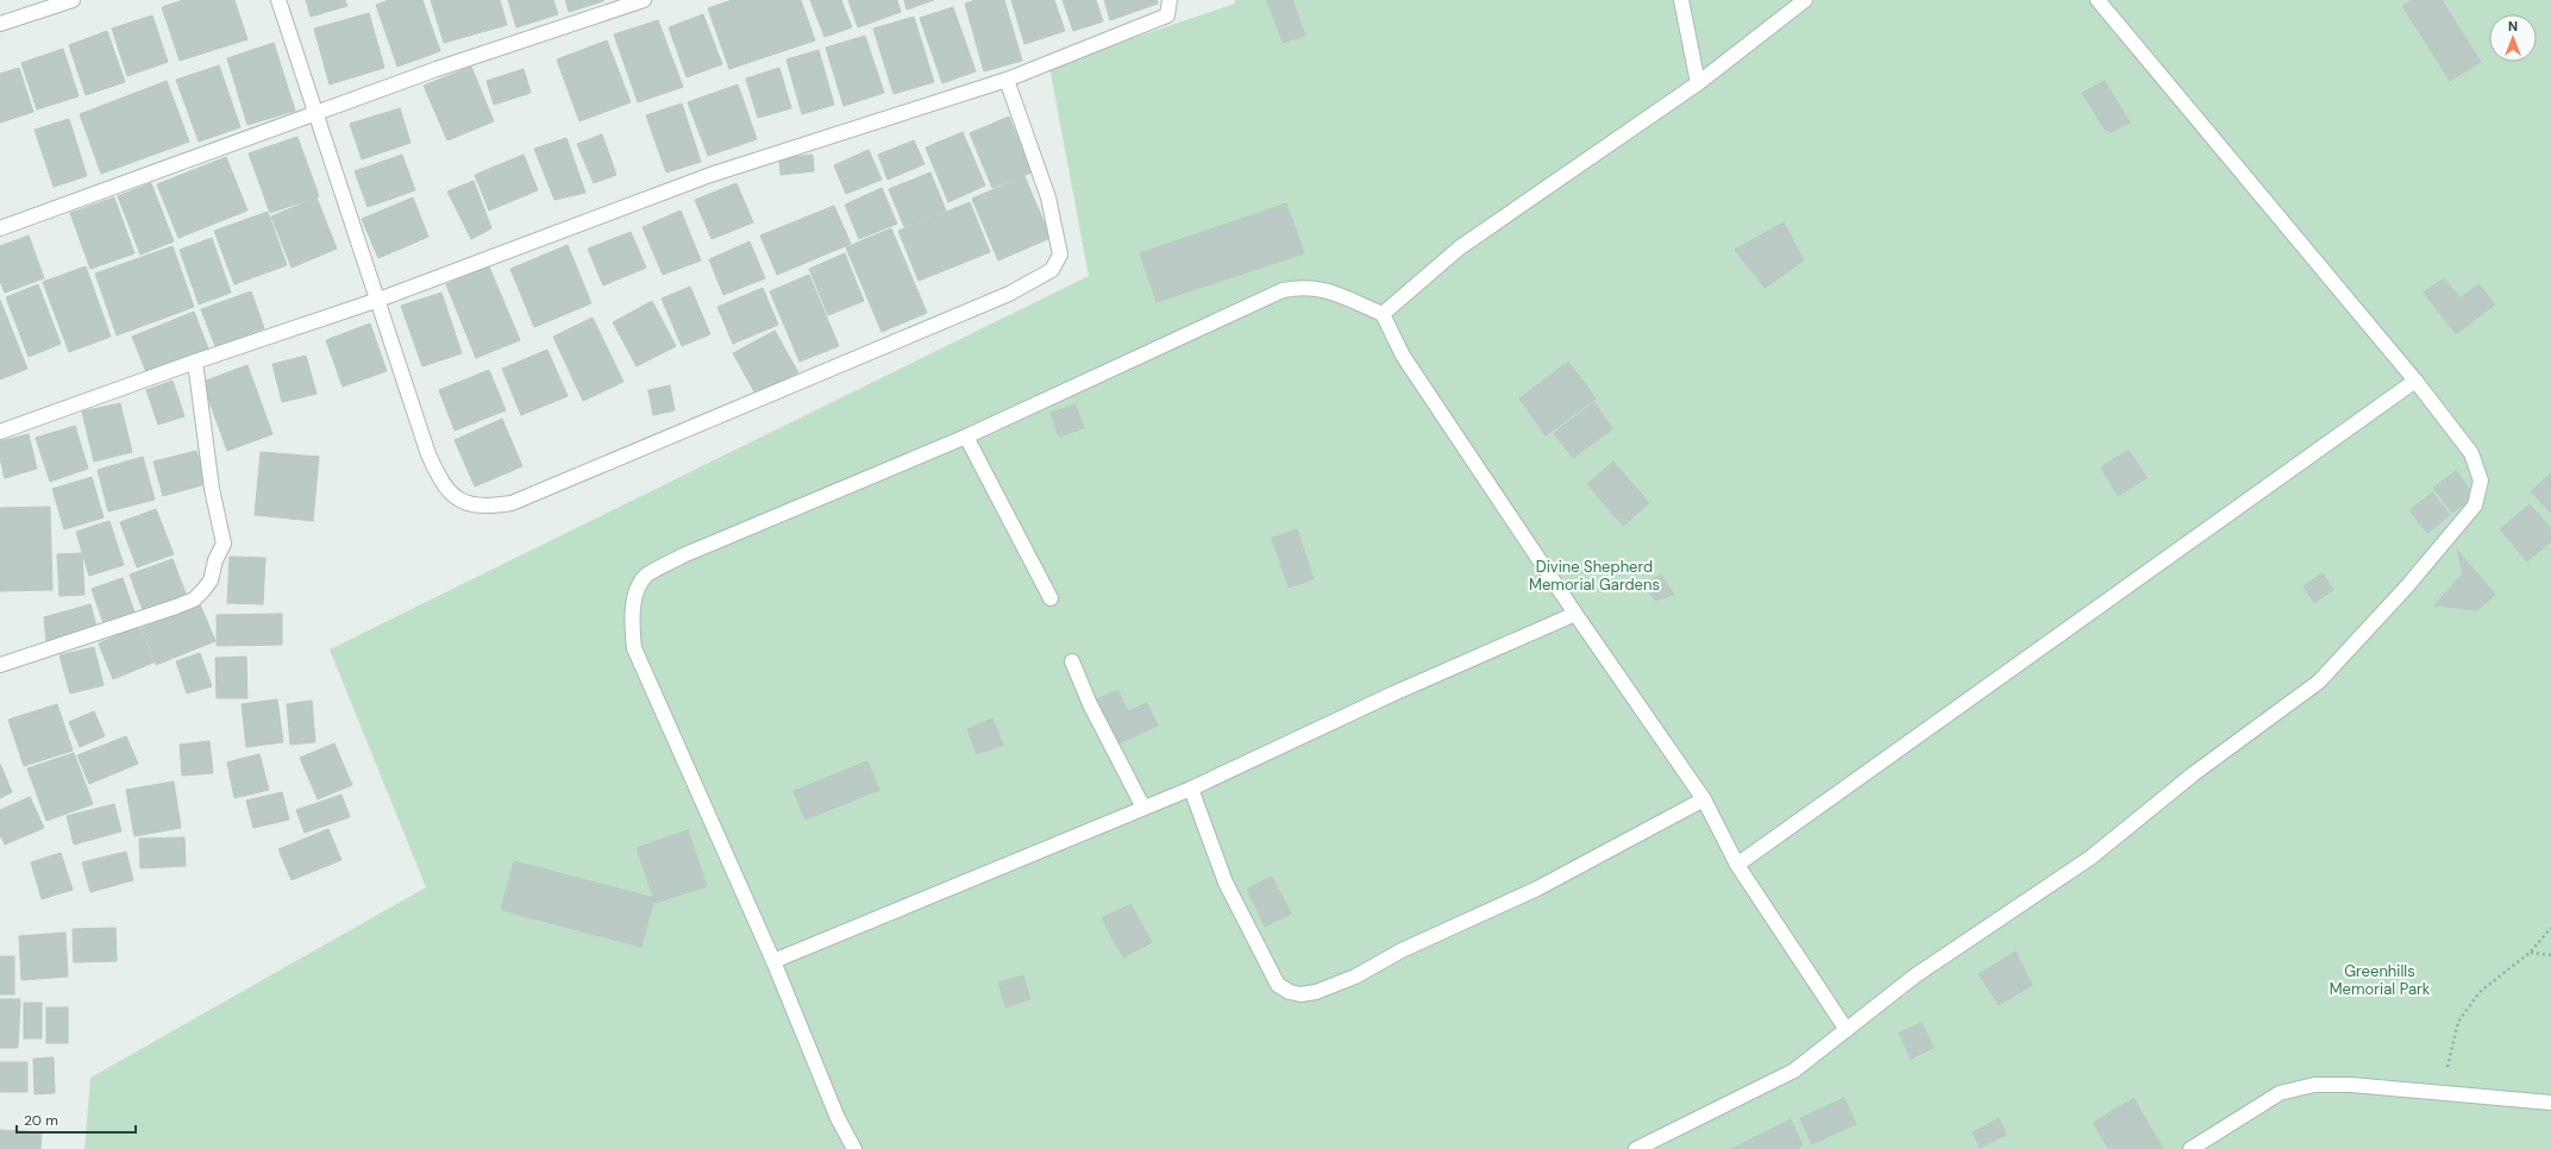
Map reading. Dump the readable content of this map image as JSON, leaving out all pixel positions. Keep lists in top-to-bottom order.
{
  "parks": ["Divine Shepherd Memorial Gardens", "Greenhills Memorial Park"],
  "scale_bar": "20 m",
  "north": "top"
}
